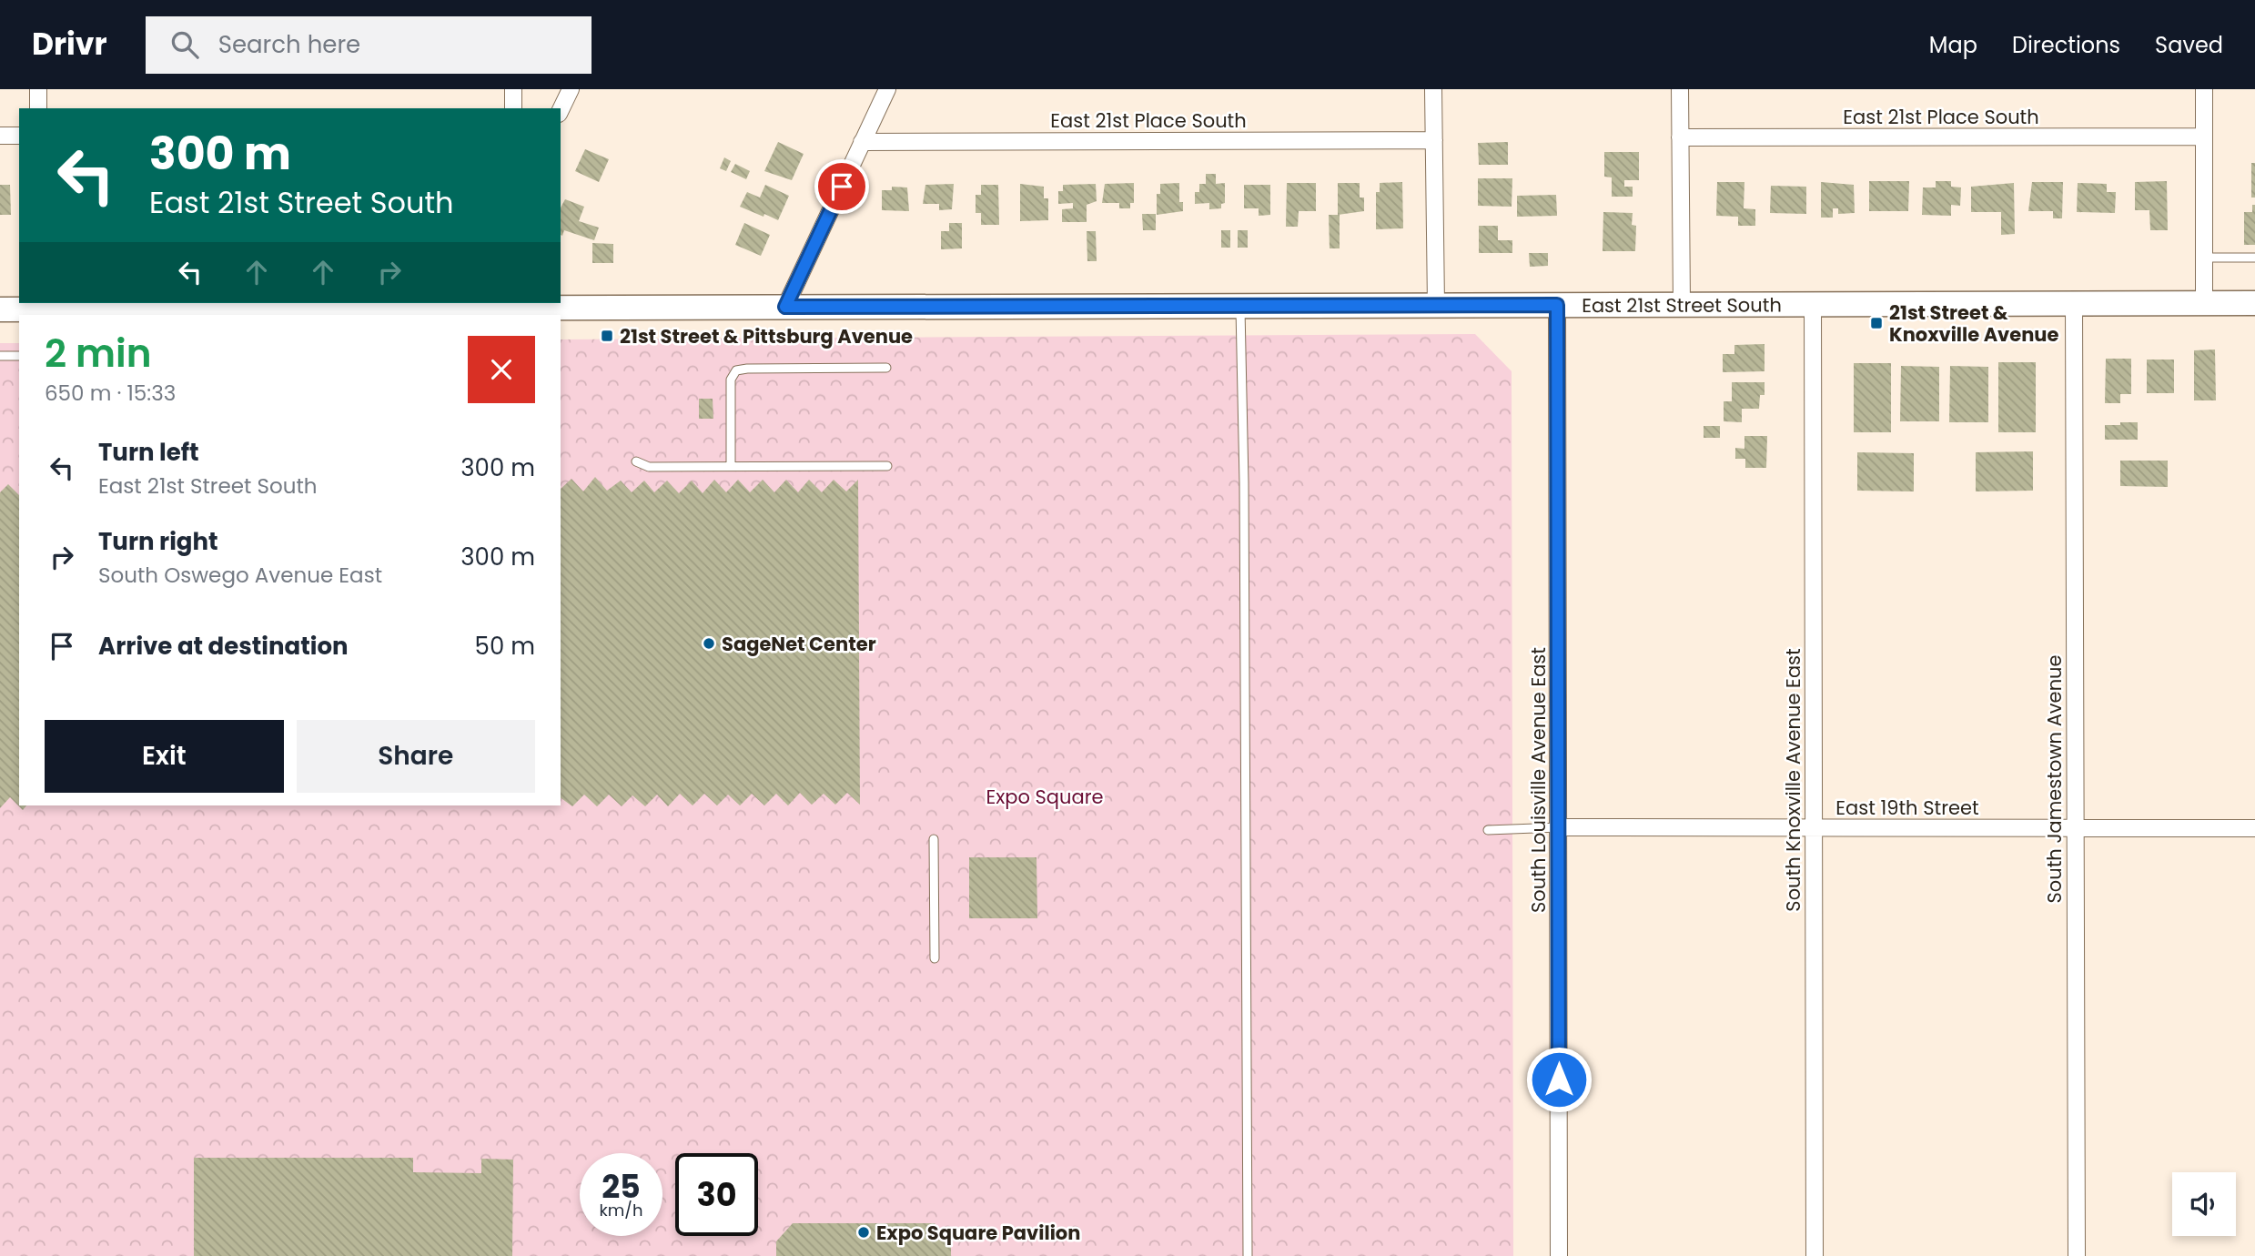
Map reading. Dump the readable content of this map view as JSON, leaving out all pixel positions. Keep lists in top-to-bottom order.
{
  "streets": {
    "main road": ["East 21st Street South"],
    "street": [
      "East 21st Place South",
      "South Jamestown Avenue",
      "South Louisville Avenue East",
      "South Knoxville Avenue East",
      "East 19th Street"
    ]
  },
  "crossings": [
    ["East 21st Street South", "South Jamestown Avenue"],
    ["East 21st Street South", "South Louisville Avenue East"],
    ["East 21st Street South", "South Knoxville Avenue East"],
    ["South Jamestown Avenue", "East 19th Street"],
    ["South Louisville Avenue East", "East 19th Street"],
    ["South Knoxville Avenue East", "East 19th Street"]
  ],
  "parks": ["Expo Square"],
  "places": {
    "transit": ["21st Street & Knoxville Avenue", "21st Street & Pittsburg Avenue"],
    "other": ["SageNet Center", "Expo Square Pavilion"]
  },
  "page": {
    "header": "Drivr",
    "search": "Search here",
    "nav": ["Map", "Directions", "Saved"],
    "turn": ["300 m", "East 21st Street South"],
    "heading": ["2 min", "650 m · 15:33"],
    "list": [
      {
        "name": "Turn left",
        "note": "East 21st Street South",
        "value": "300 m"
      },
      {
        "name": "Turn right",
        "note": "South Oswego Avenue East",
        "value": "300 m"
      },
      {
        "name": "Arrive at destination",
        "value": "50 m"
      }
    ],
    "buttons": ["Exit", "Share"],
    "speed": "25 km/h",
    "limit": "30"
  }
}
